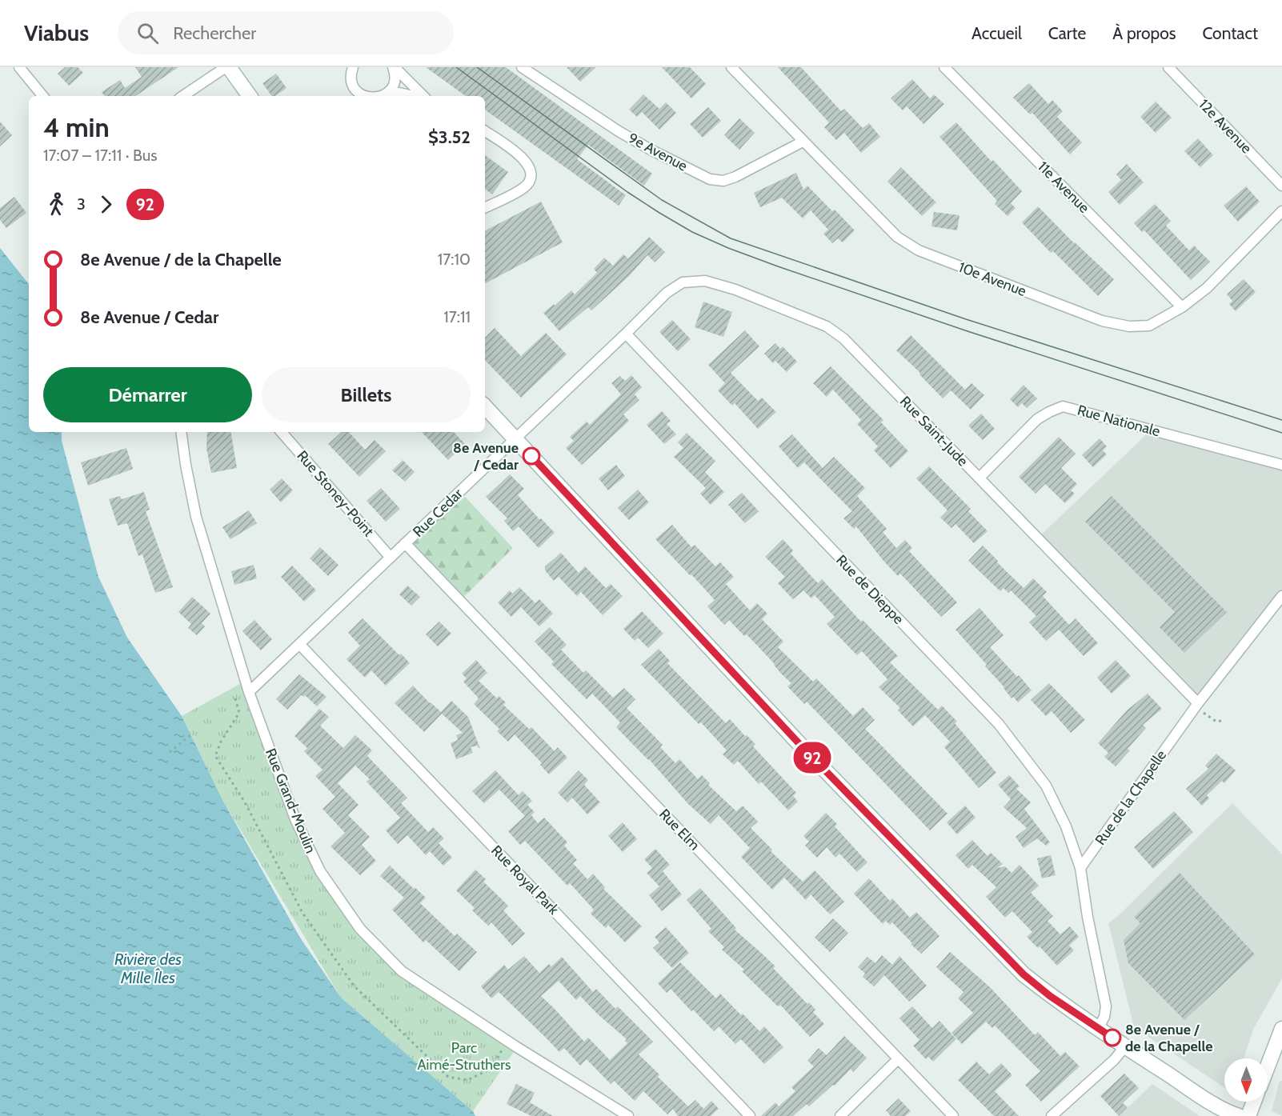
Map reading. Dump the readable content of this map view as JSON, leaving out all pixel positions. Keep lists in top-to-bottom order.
{
  "streets": {
    "street": [
      "12e Avenue",
      "9e Avenue",
      "11e Avenue",
      "10e Avenue",
      "Rue Nationale",
      "Rue Saint-Jude",
      "Rue Stoney-Point",
      "Rue Cedar",
      "Rue de Dieppe",
      "Rue de la Chapelle",
      "Rue Grand-Moulin",
      "Rue Elm",
      "Rue Royal Park"
    ]
  },
  "crossings": [
    ["9e Avenue", "10e Avenue"],
    ["11e Avenue", "10e Avenue"],
    ["Rue Nationale", "Rue Saint-Jude"],
    ["Rue Saint-Jude", "Rue Cedar"],
    ["Rue Saint-Jude", "Rue de Dieppe"],
    ["Rue Saint-Jude", "Rue de la Chapelle"],
    ["Rue Stoney-Point", "Rue Cedar"],
    ["Rue Cedar", "Rue de Dieppe"],
    ["Rue Cedar", "Rue Grand-Moulin"],
    ["Rue Cedar", "Rue Elm"],
    ["Rue Cedar", "Rue Royal Park"],
    ["Rue de Dieppe", "Rue de la Chapelle"]
  ],
  "water": ["Rivière des Mille Îles"],
  "parks": ["Parc Aimé-Struthers"],
  "places": ["8e Avenue / Cedar", "8e Avenue / de la Chapelle"],
  "lines": ["bus line 92"],
  "north": "bottom",
  "page": {
    "header": "Viabus",
    "search": "Rechercher",
    "nav": [
      "Accueil",
      "Carte",
      "À propos",
      "Contact"
    ],
    "on_map": "92",
    "heading": ["4 min", "17:07 – 17:11 · Bus", "$3.52"],
    "legs": ["3", "92"],
    "list": [
      {
        "name": "8e Avenue / de la Chapelle",
        "value": "17:10"
      },
      {
        "name": "8e Avenue / Cedar",
        "value": "17:11"
      }
    ],
    "buttons": ["Démarrer", "Billets"]
  }
}
